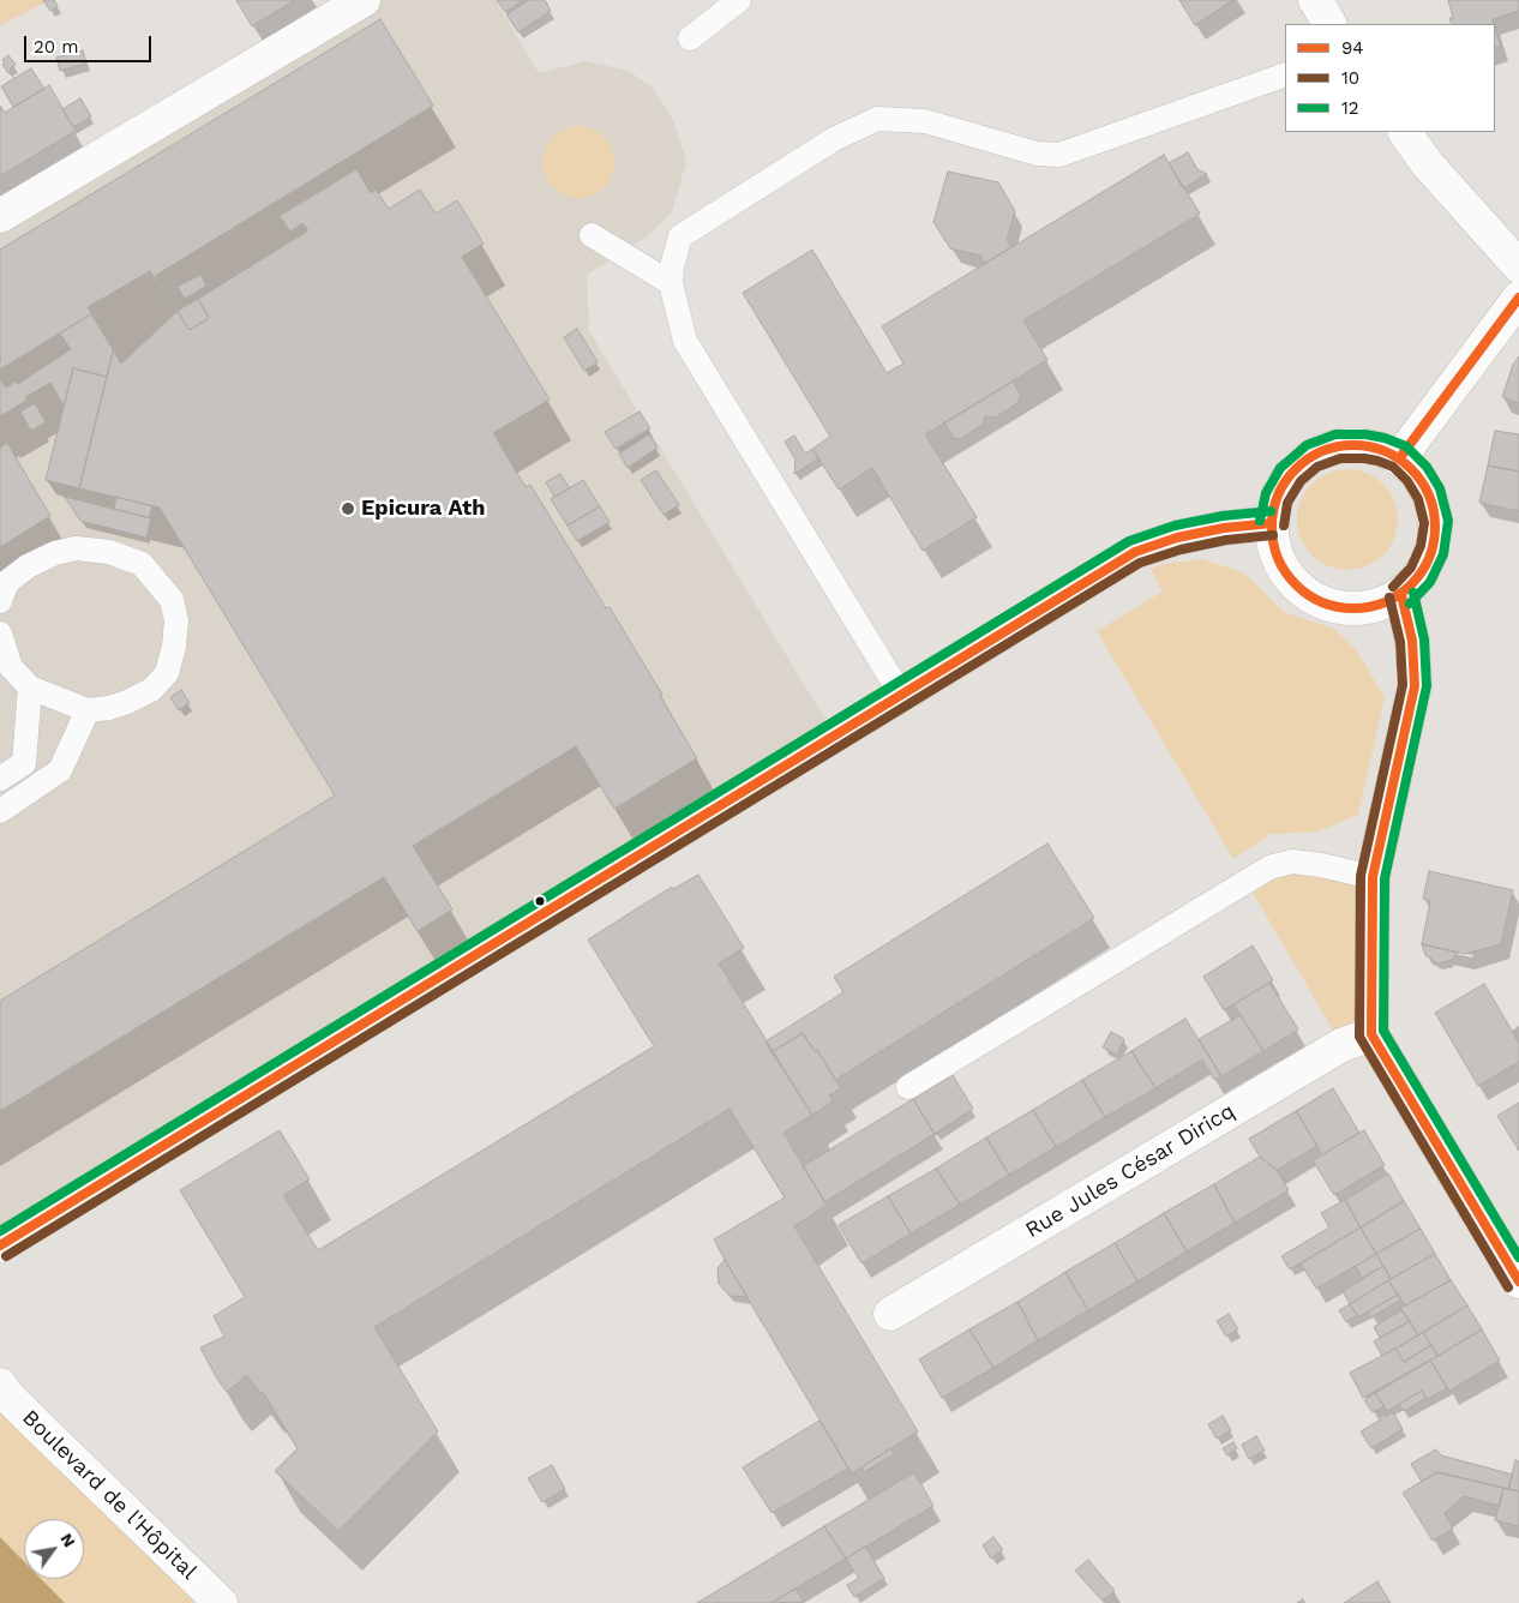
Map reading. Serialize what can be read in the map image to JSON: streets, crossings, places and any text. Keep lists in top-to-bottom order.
{
  "streets": {
    "street": ["Rue Jules César Diricq", "Boulevard de l'Hôpital"]
  },
  "places": ["Epicura Ath"],
  "lines": ["transit line 94", "transit line 12", "transit line 10"],
  "legend": ["94", "10", "12"],
  "scale_bar": "20 m",
  "north": "top right"
}
